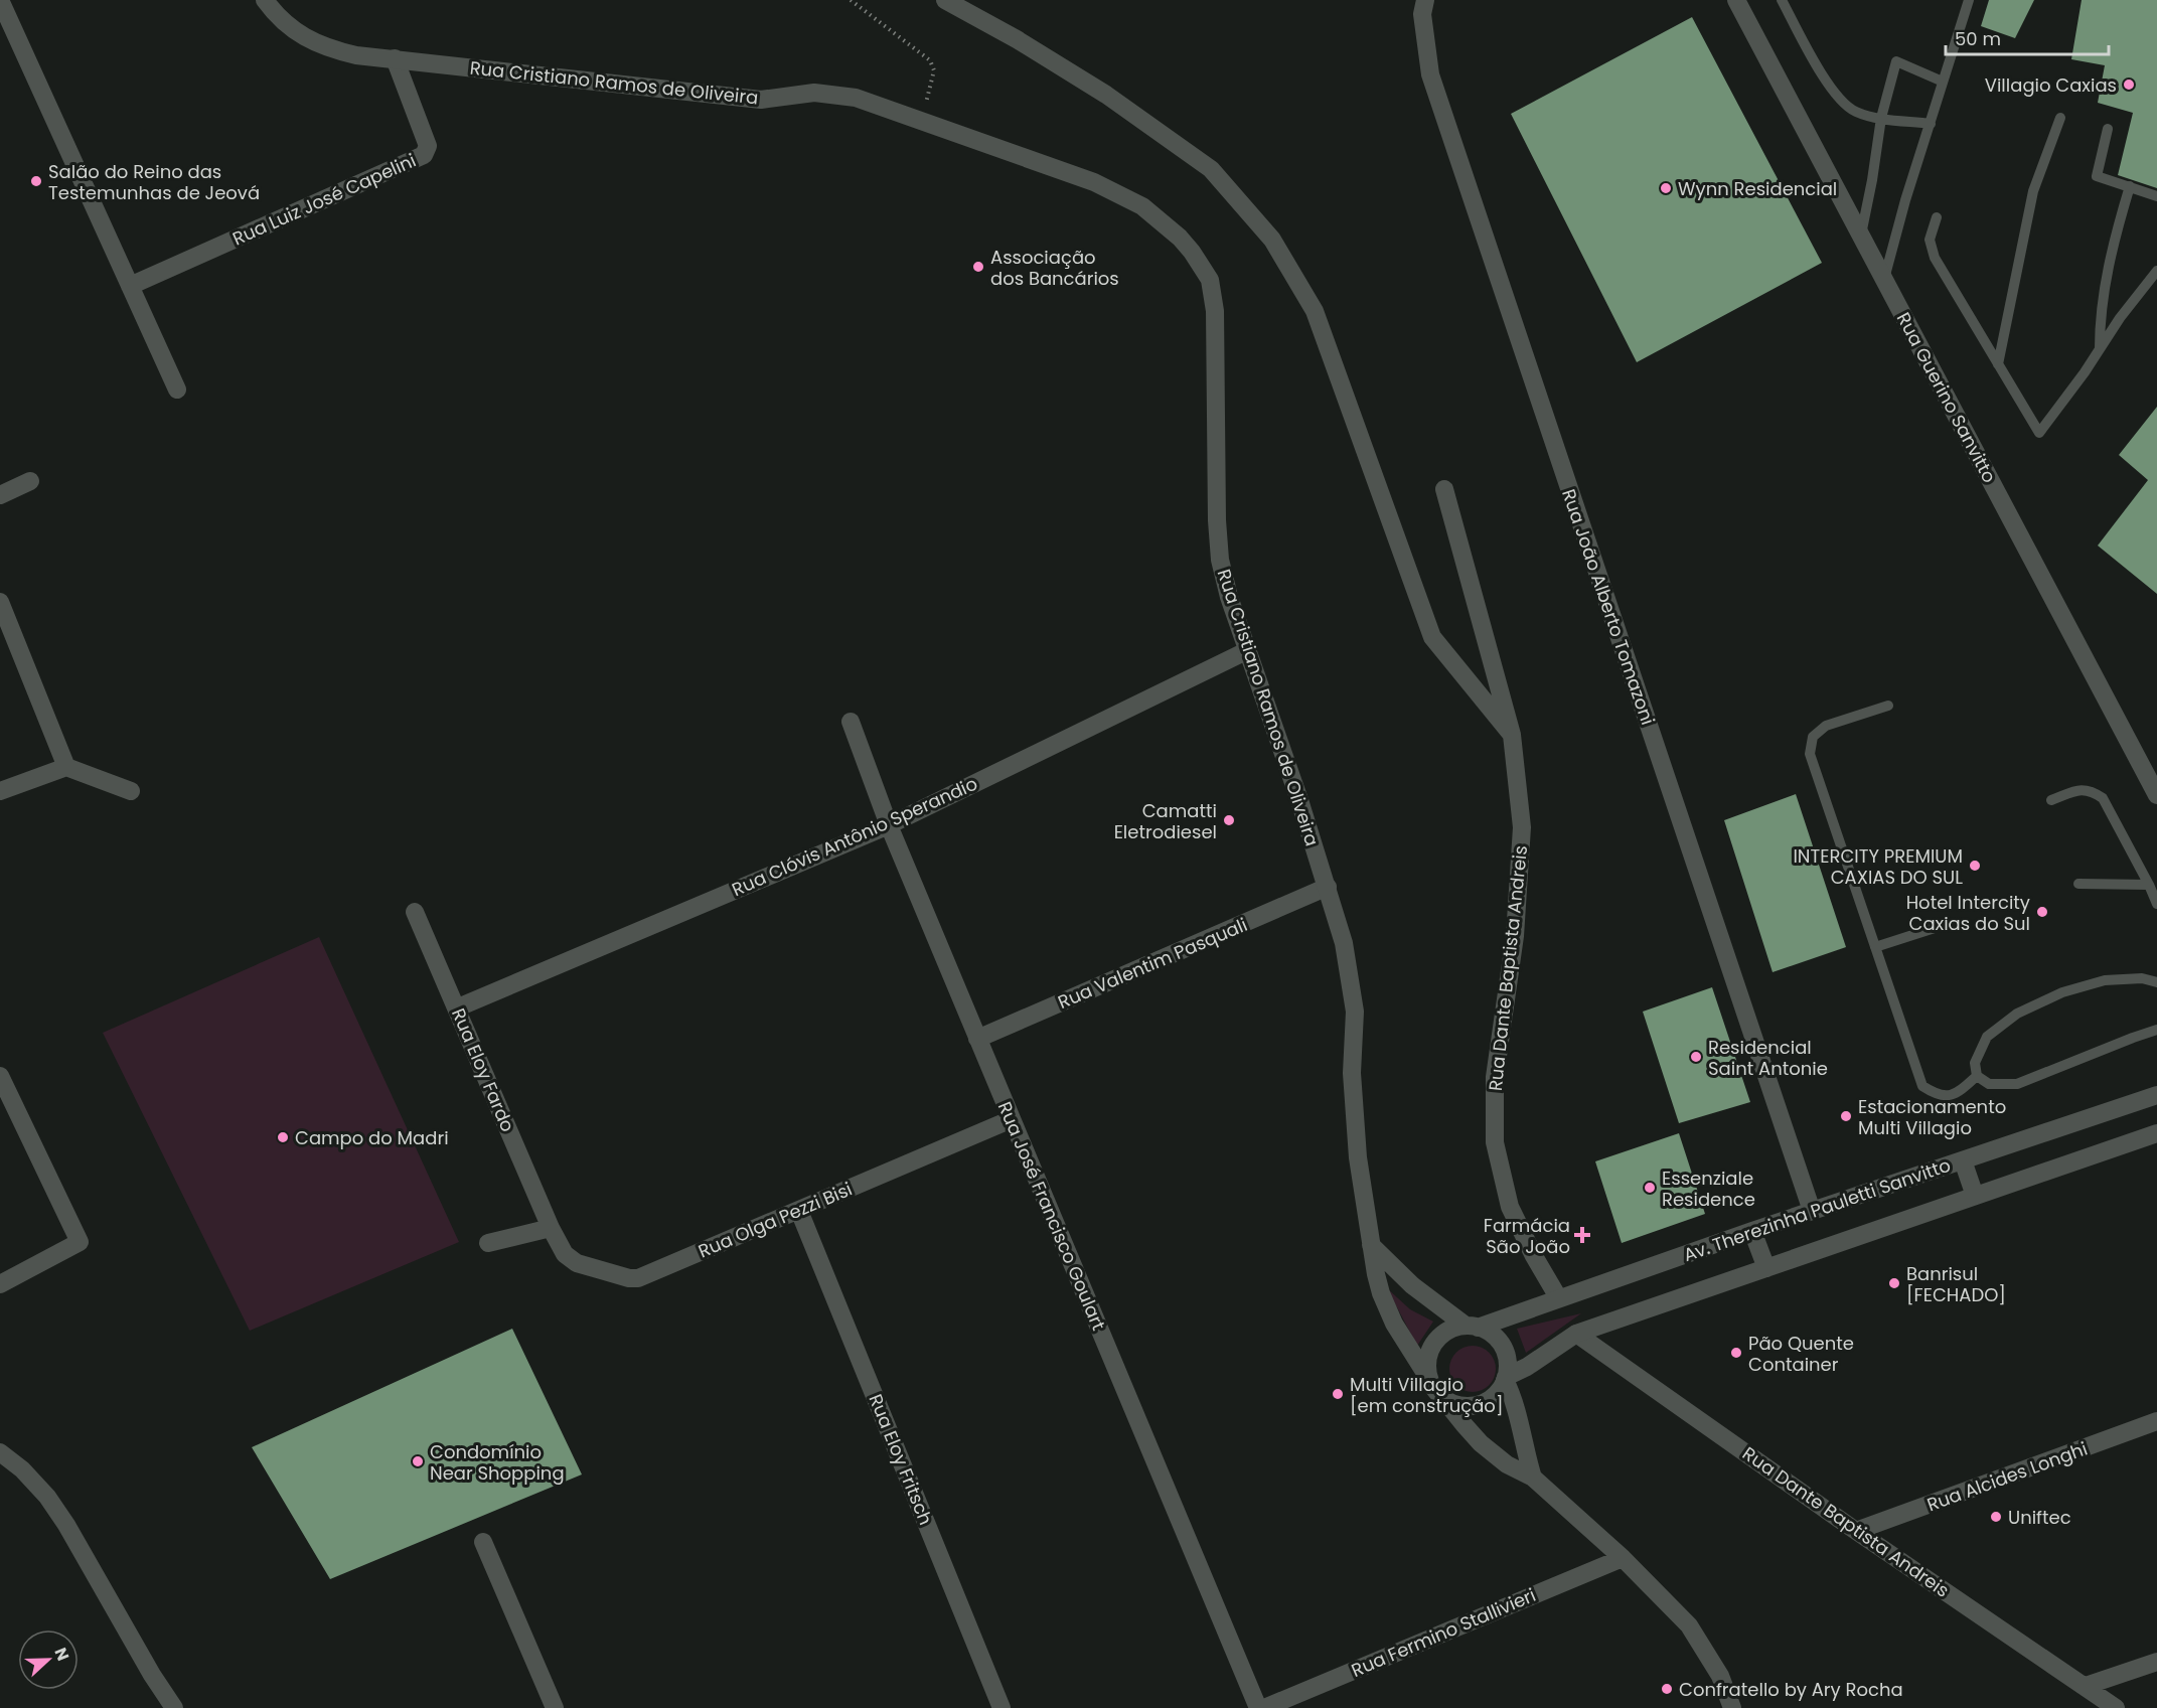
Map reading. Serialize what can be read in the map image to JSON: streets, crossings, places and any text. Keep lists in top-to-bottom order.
{
  "streets": {
    "street": [
      "Rua Cristiano Ramos de Oliveira",
      "Rua Luiz José Capelini",
      "Rua Guerino Sanvitto",
      "Rua João Alberto Tomazoni",
      "Rua Clóvis Antônio Sperandio",
      "Rua Valentim Pasquali",
      "Rua Dante Baptista Andreis",
      "Rua Eloy Fardo",
      "Av. Therezinha Pauletti Sanvitto",
      "Rua José Francisco Goulart",
      "Rua Olga Pezzi Bisi",
      "Rua Eloy Fritsch",
      "Rua Alcides Longhi",
      "Rua Fermino Stallivieri"
    ]
  },
  "crossings": [
    ["Rua Cristiano Ramos de Oliveira", "Rua Luiz José Capelini"],
    ["Rua Cristiano Ramos de Oliveira", "Rua Clóvis Antônio Sperandio"],
    ["Rua Cristiano Ramos de Oliveira", "Rua Valentim Pasquali"],
    ["Rua Cristiano Ramos de Oliveira", "Av. Therezinha Pauletti Sanvitto"],
    ["Rua João Alberto Tomazoni", "Av. Therezinha Pauletti Sanvitto"],
    ["Rua Clóvis Antônio Sperandio", "Rua Eloy Fardo"],
    ["Rua Clóvis Antônio Sperandio", "Rua José Francisco Goulart"],
    ["Rua Valentim Pasquali", "Rua José Francisco Goulart"],
    ["Rua Dante Baptista Andreis", "Av. Therezinha Pauletti Sanvitto"],
    ["Rua Dante Baptista Andreis", "Rua Alcides Longhi"],
    ["Rua Eloy Fardo", "Rua Olga Pezzi Bisi"],
    ["Rua José Francisco Goulart", "Rua Olga Pezzi Bisi"],
    ["Rua Olga Pezzi Bisi", "Rua Eloy Fritsch"]
  ],
  "places": {
    "other": [
      "Villagio Caxias",
      "Salão do Reino das Testemunhas de Jeová",
      "Wynn Residencial",
      "Associação dos Bancários",
      "Camatti Eletrodiesel",
      "INTERCITY PREMIUM CAXIAS DO SUL",
      "Hotel Intercity Caxias do Sul",
      "Residencial Saint Antonie",
      "Estacionamento Multi Villagio",
      "Campo do Madri",
      "Essenziale Residence",
      "Banrisul [FECHADO]",
      "Pão Quente Container",
      "Multi Villagio [em construção]",
      "Condomínio Near Shopping",
      "Uniftec",
      "Confratello by Ary Rocha"
    ],
    "health": ["Farmácia São João"]
  },
  "scale_bar": "50 m",
  "north": "right"
}
